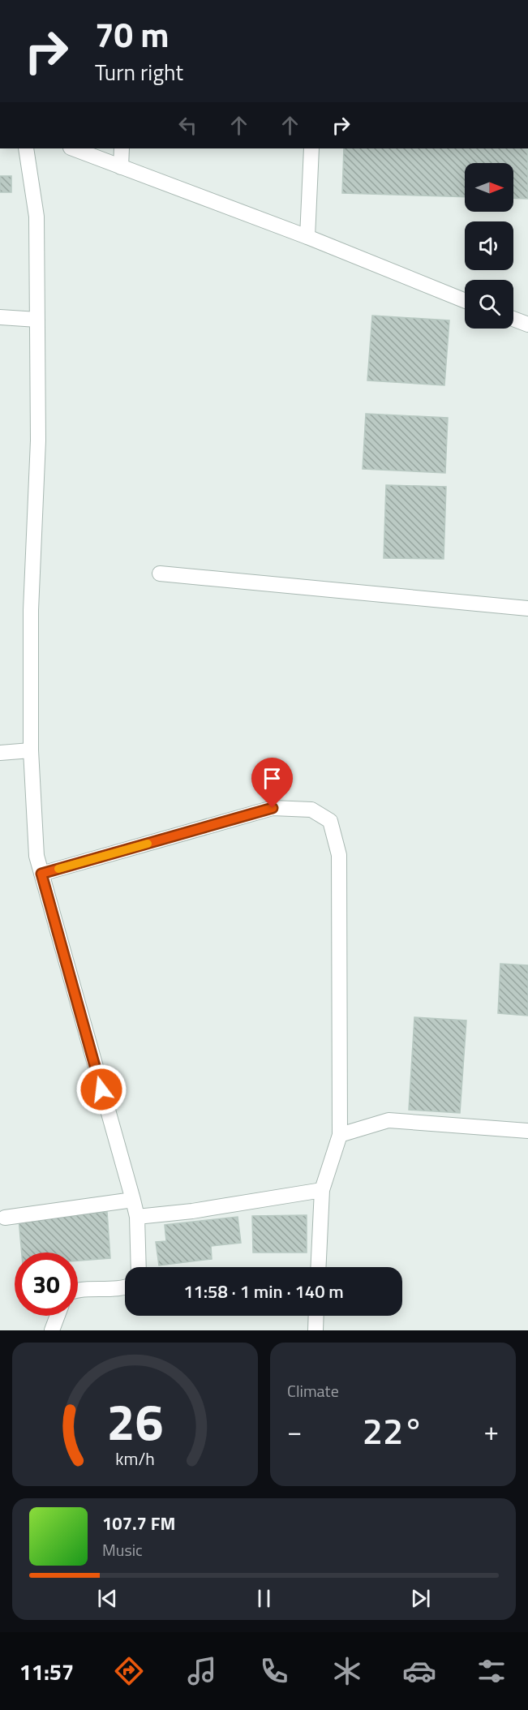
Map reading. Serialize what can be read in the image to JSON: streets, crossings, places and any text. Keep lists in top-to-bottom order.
{
  "north": "right",
  "page": {
    "turn": ["70 m", "Turn right"],
    "limit": "30",
    "trip": "11:58 · 1 min · 140 m",
    "tile": "Climate",
    "heat": ["−", "22°", "+"],
    "song": ["107.7 FM", "Music"],
    "tabs": "11:57",
    "gauge": ["26", "km/h"]
  }
}
